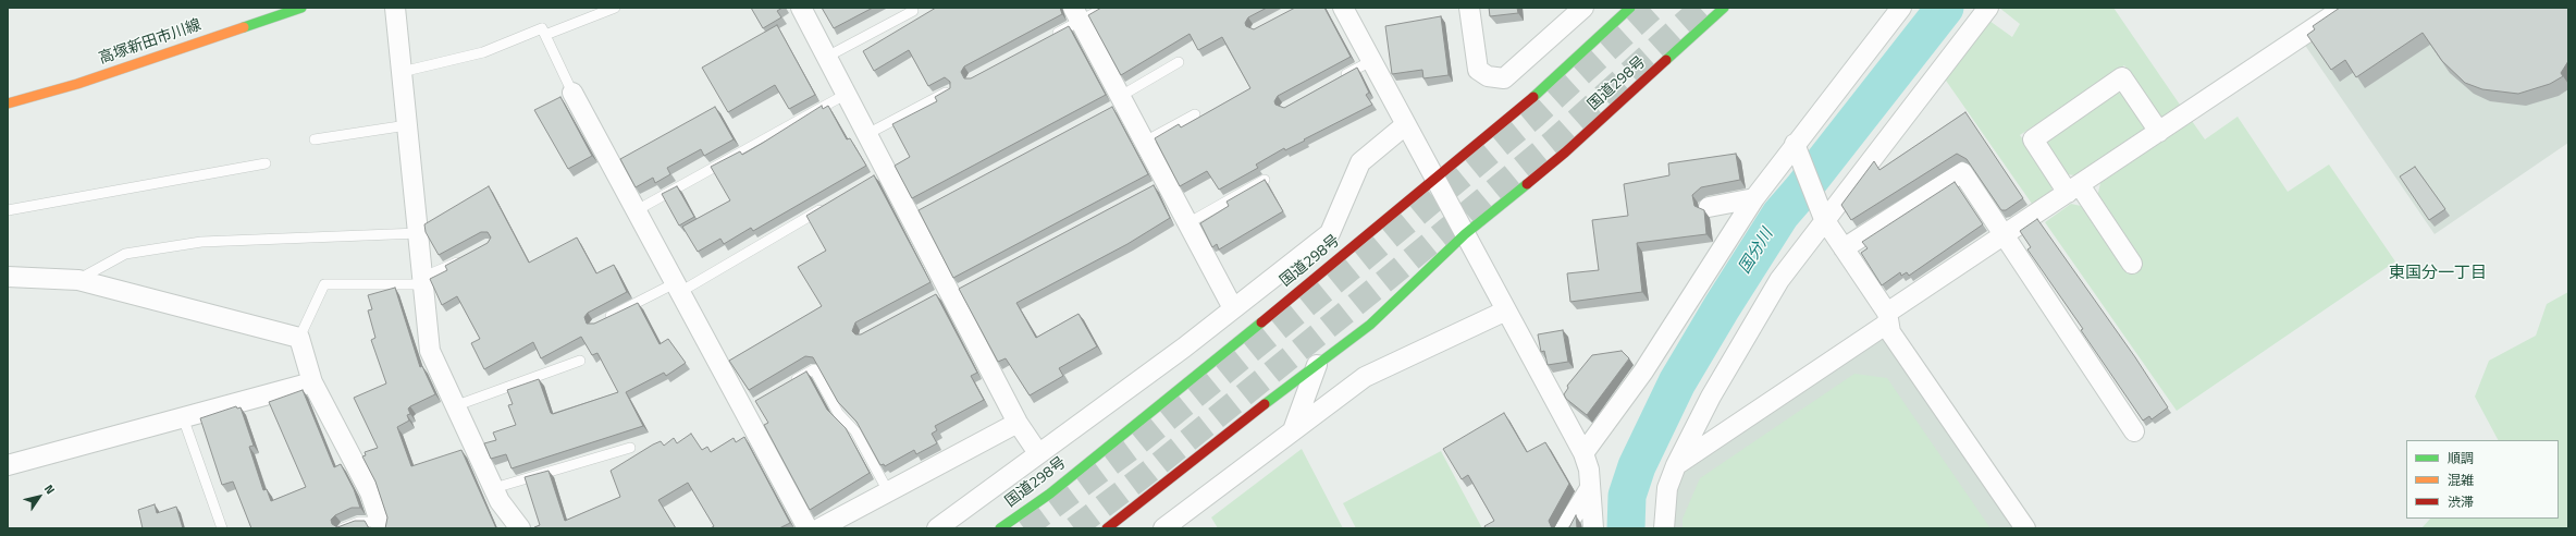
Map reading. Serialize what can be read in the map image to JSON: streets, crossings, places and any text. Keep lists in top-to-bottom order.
{
  "streets": {
    "main road": ["高塚新田市川線", "国道298号"]
  },
  "districts": ["東国分一丁目"],
  "water": ["国分川"],
  "legend": ["順調", "混雑", "渋滞"],
  "north": "top right"
}
